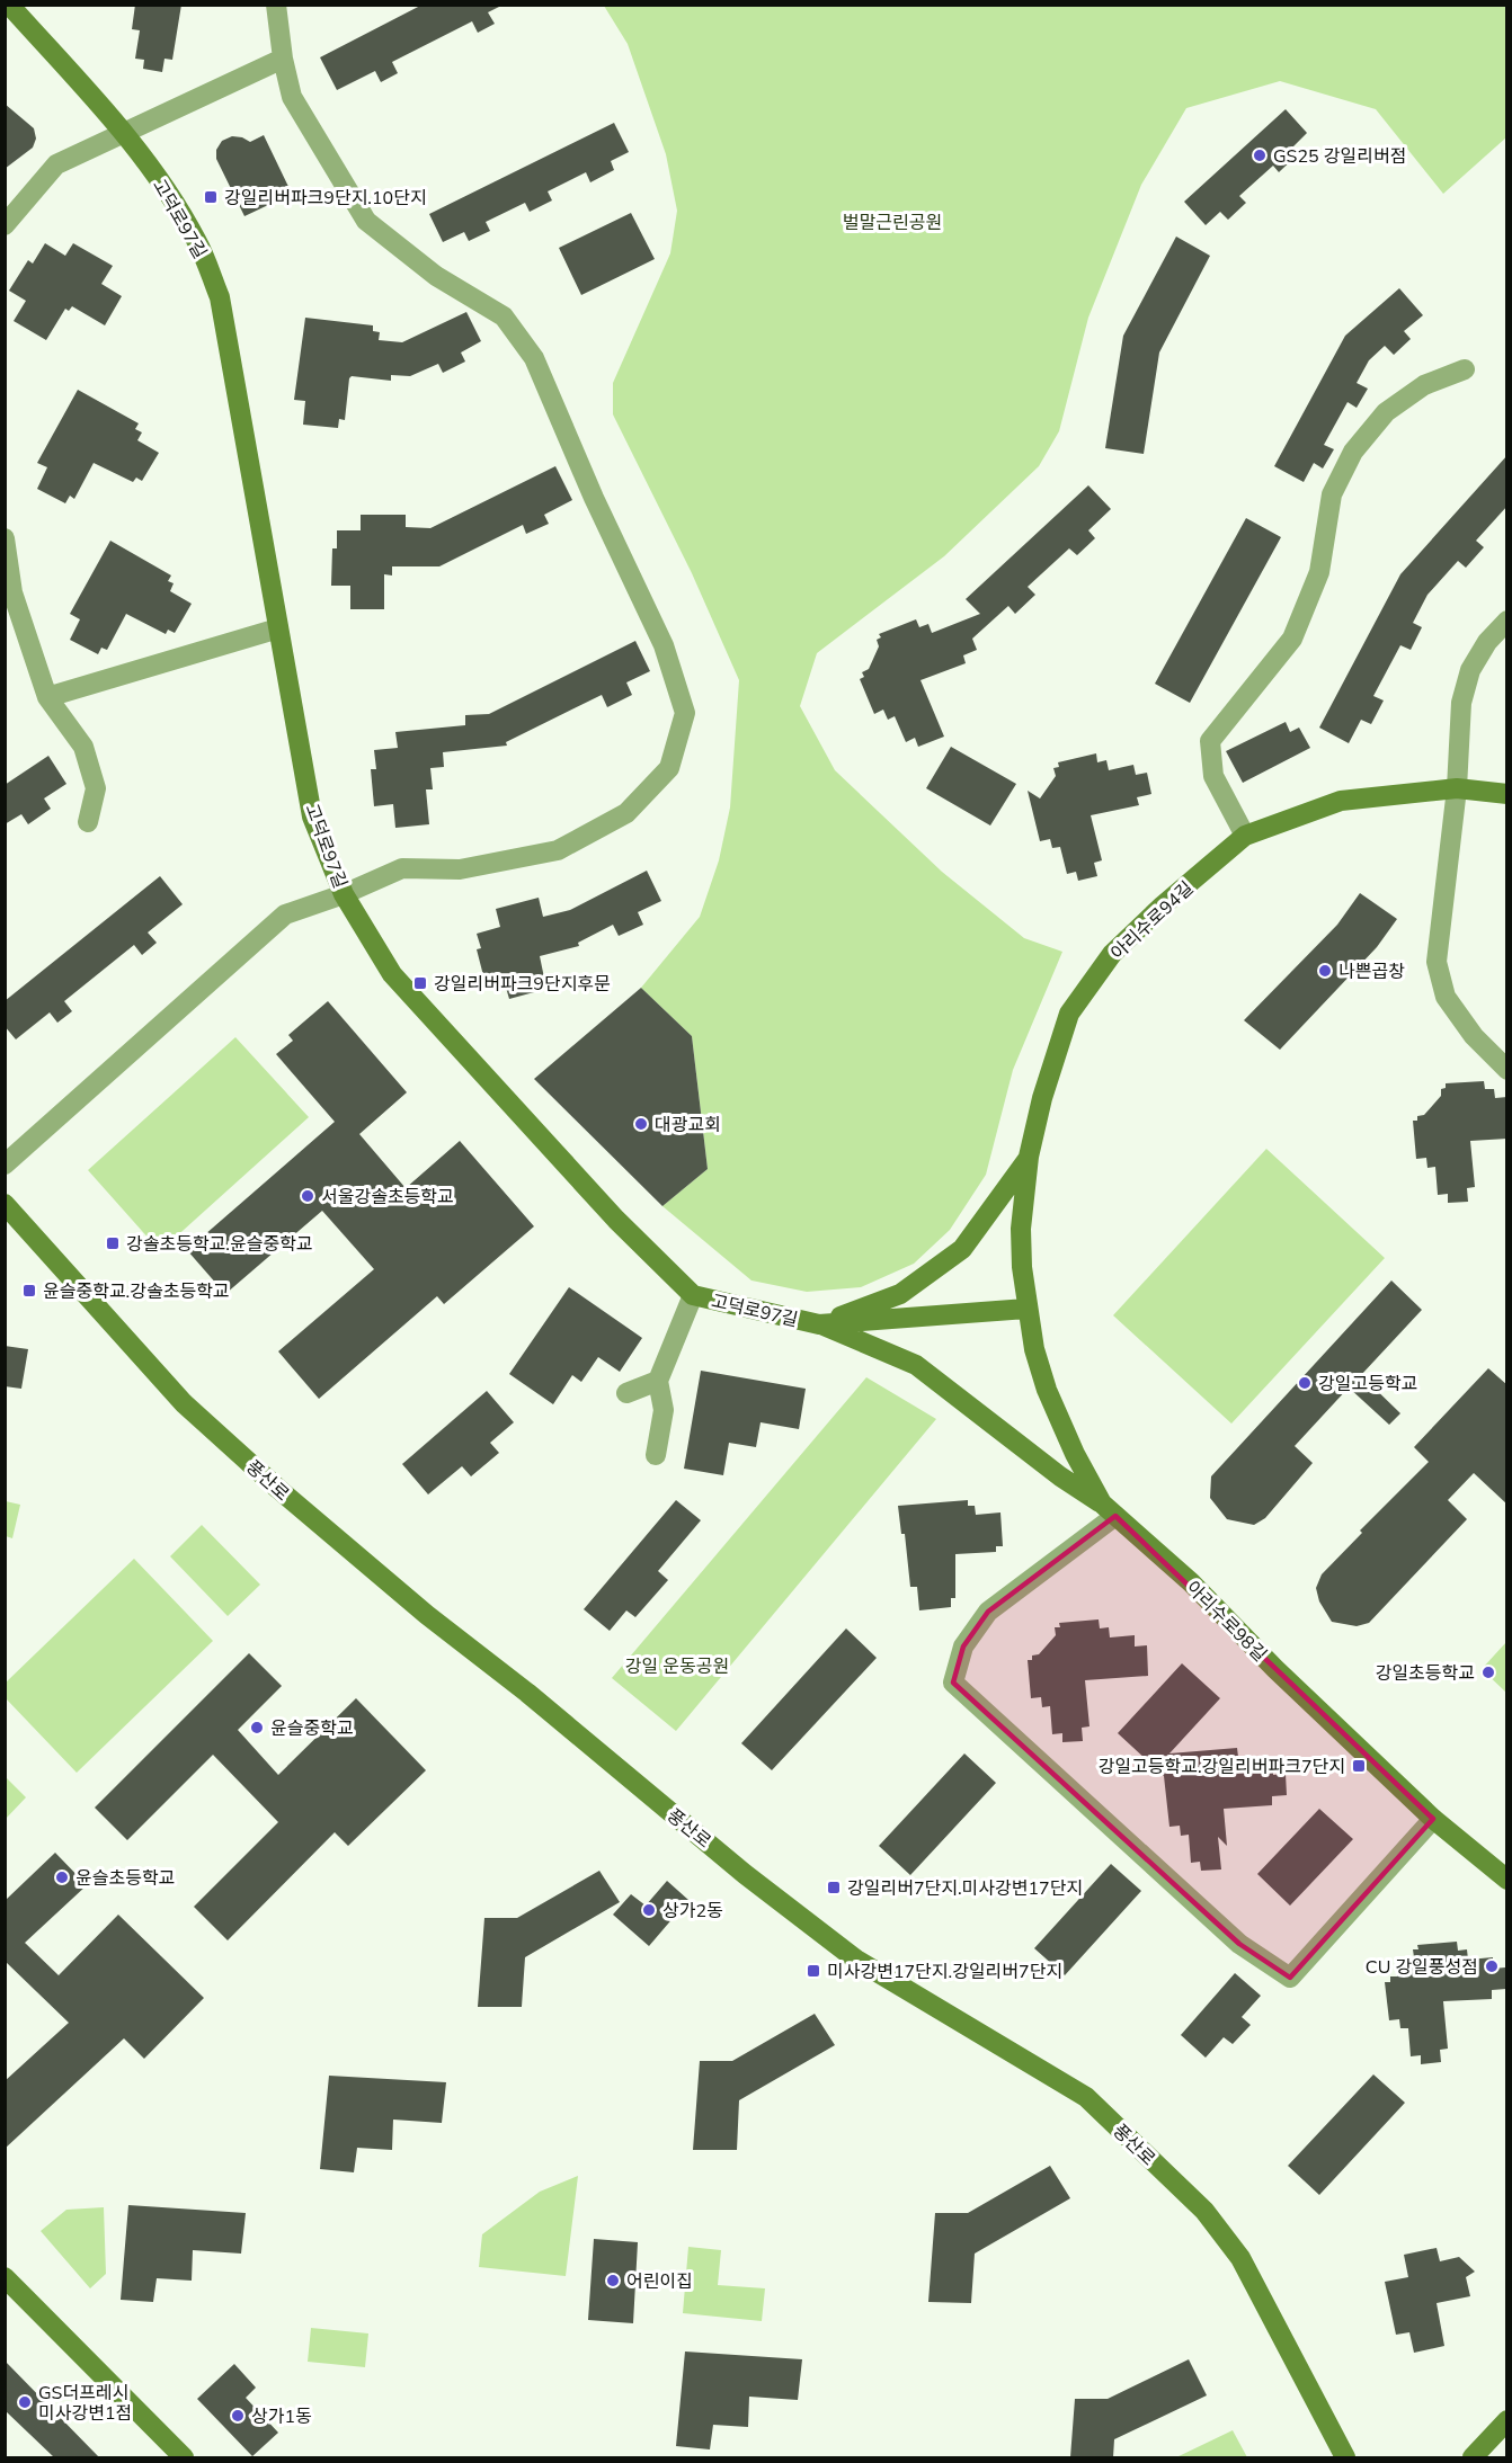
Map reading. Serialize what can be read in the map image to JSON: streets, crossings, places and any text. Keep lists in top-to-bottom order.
{
  "streets": {
    "street": [
      "고덕로97길",
      "아리수로94길",
      "풍산로",
      "아리수로98길"
    ]
  },
  "crossings": [
    ["고덕로97길", "아리수로94길"],
    ["고덕로97길", "아리수로98길"],
    ["아리수로94길", "아리수로98길"]
  ],
  "parks": ["벌말근린공원", "강일 운동공원"],
  "places": {
    "other": [
      "GS25 강일리버점",
      "나쁜곱창",
      "대광교회",
      "서울강솔초등학교",
      "강일고등학교",
      "강일초등학교",
      "윤슬중학교",
      "윤슬초등학교",
      "상가2동",
      "CU 강일풍성점",
      "어린이집",
      "GS더프레시 미사강변1점",
      "상가1동"
    ],
    "transit": [
      "강일리버파크9단지.10단지",
      "강일리버파크9단지후문",
      "강솔초등학교.윤슬중학교",
      "윤슬중학교.강솔초등학교",
      "강일고등학교.강일리버파크7단지",
      "강일리버7단지.미사강변17단지",
      "미사강변17단지.강일리버7단지"
    ]
  }
}
